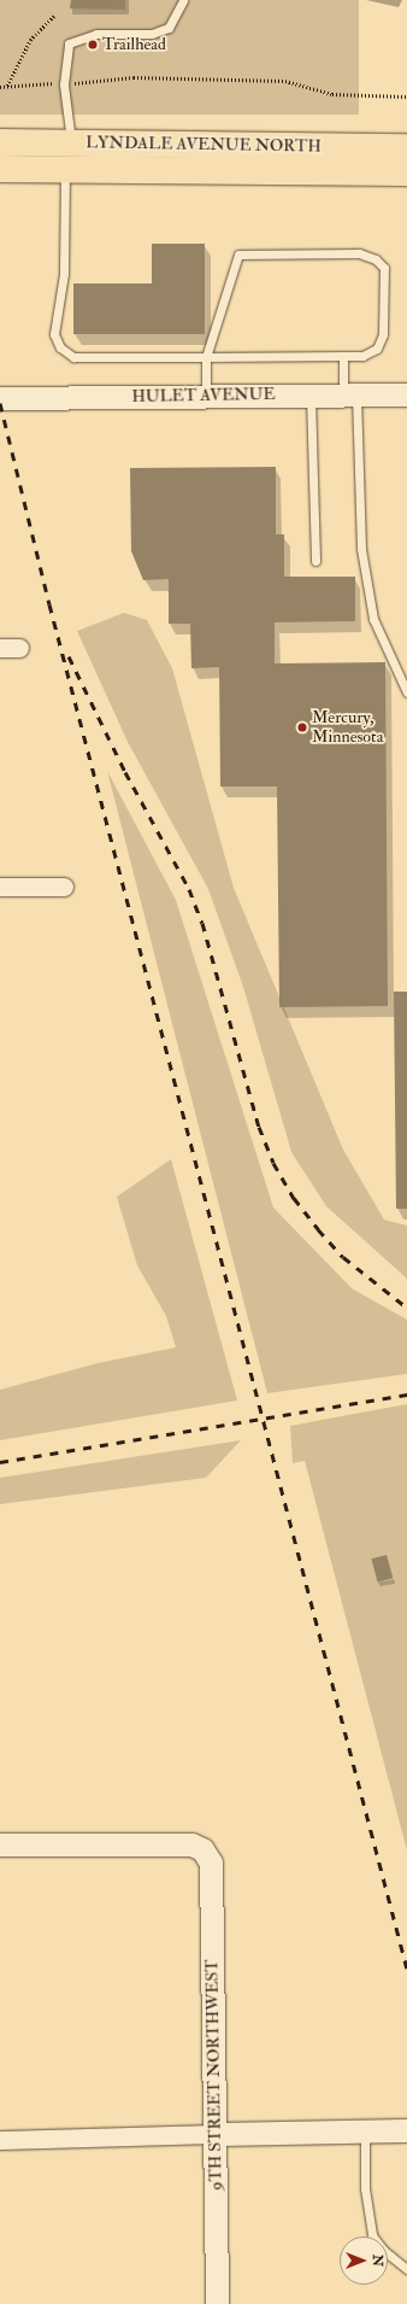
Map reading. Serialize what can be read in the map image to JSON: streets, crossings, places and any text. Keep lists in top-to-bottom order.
{
  "streets": {
    "highway": ["LYNDALE AVENUE NORTH"],
    "street": ["HULET AVENUE", "9TH STREET NORTHWEST"]
  },
  "places": ["Trailhead", "Mercury, Minnesota"],
  "north": "right"
}
